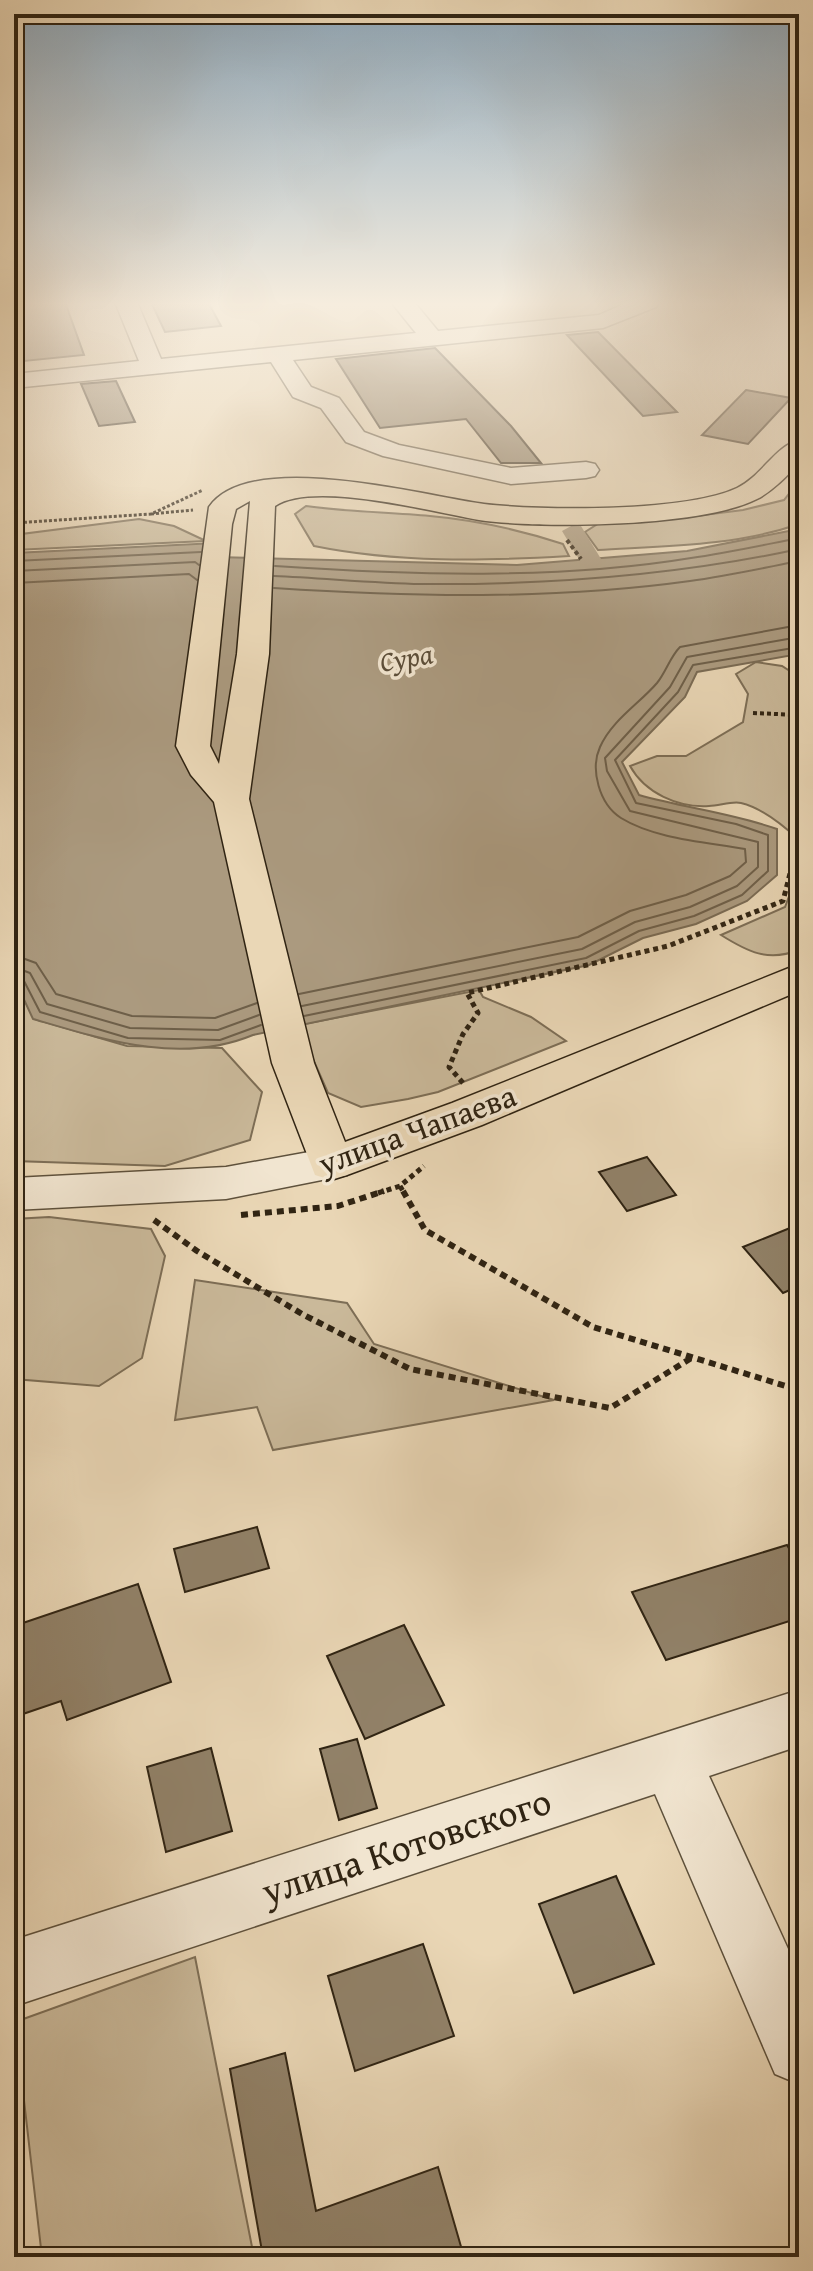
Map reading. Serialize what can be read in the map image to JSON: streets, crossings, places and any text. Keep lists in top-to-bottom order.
{
  "streets": {
    "main road": ["улица Чапаева"],
    "street": ["улица Котовского"]
  },
  "water": ["Сура"]
}
